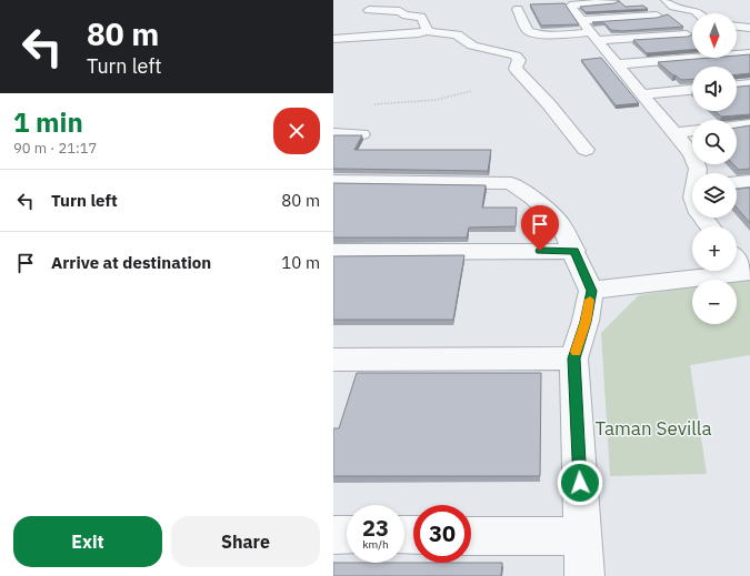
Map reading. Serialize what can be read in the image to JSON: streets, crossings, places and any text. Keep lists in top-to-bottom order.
{
  "parks": ["Taman Sevilla"],
  "north": "bottom",
  "page": {
    "turn": ["80 m", "Turn left"],
    "map_buttons": ["+", "−"],
    "heading": ["1 min", "90 m · 21:17"],
    "list": [
      {
        "name": "Turn left",
        "value": "80 m"
      },
      {
        "name": "Arrive at destination",
        "value": "10 m"
      }
    ],
    "speed": "23 km/h",
    "limit": "30",
    "buttons": ["Exit", "Share"]
  }
}
